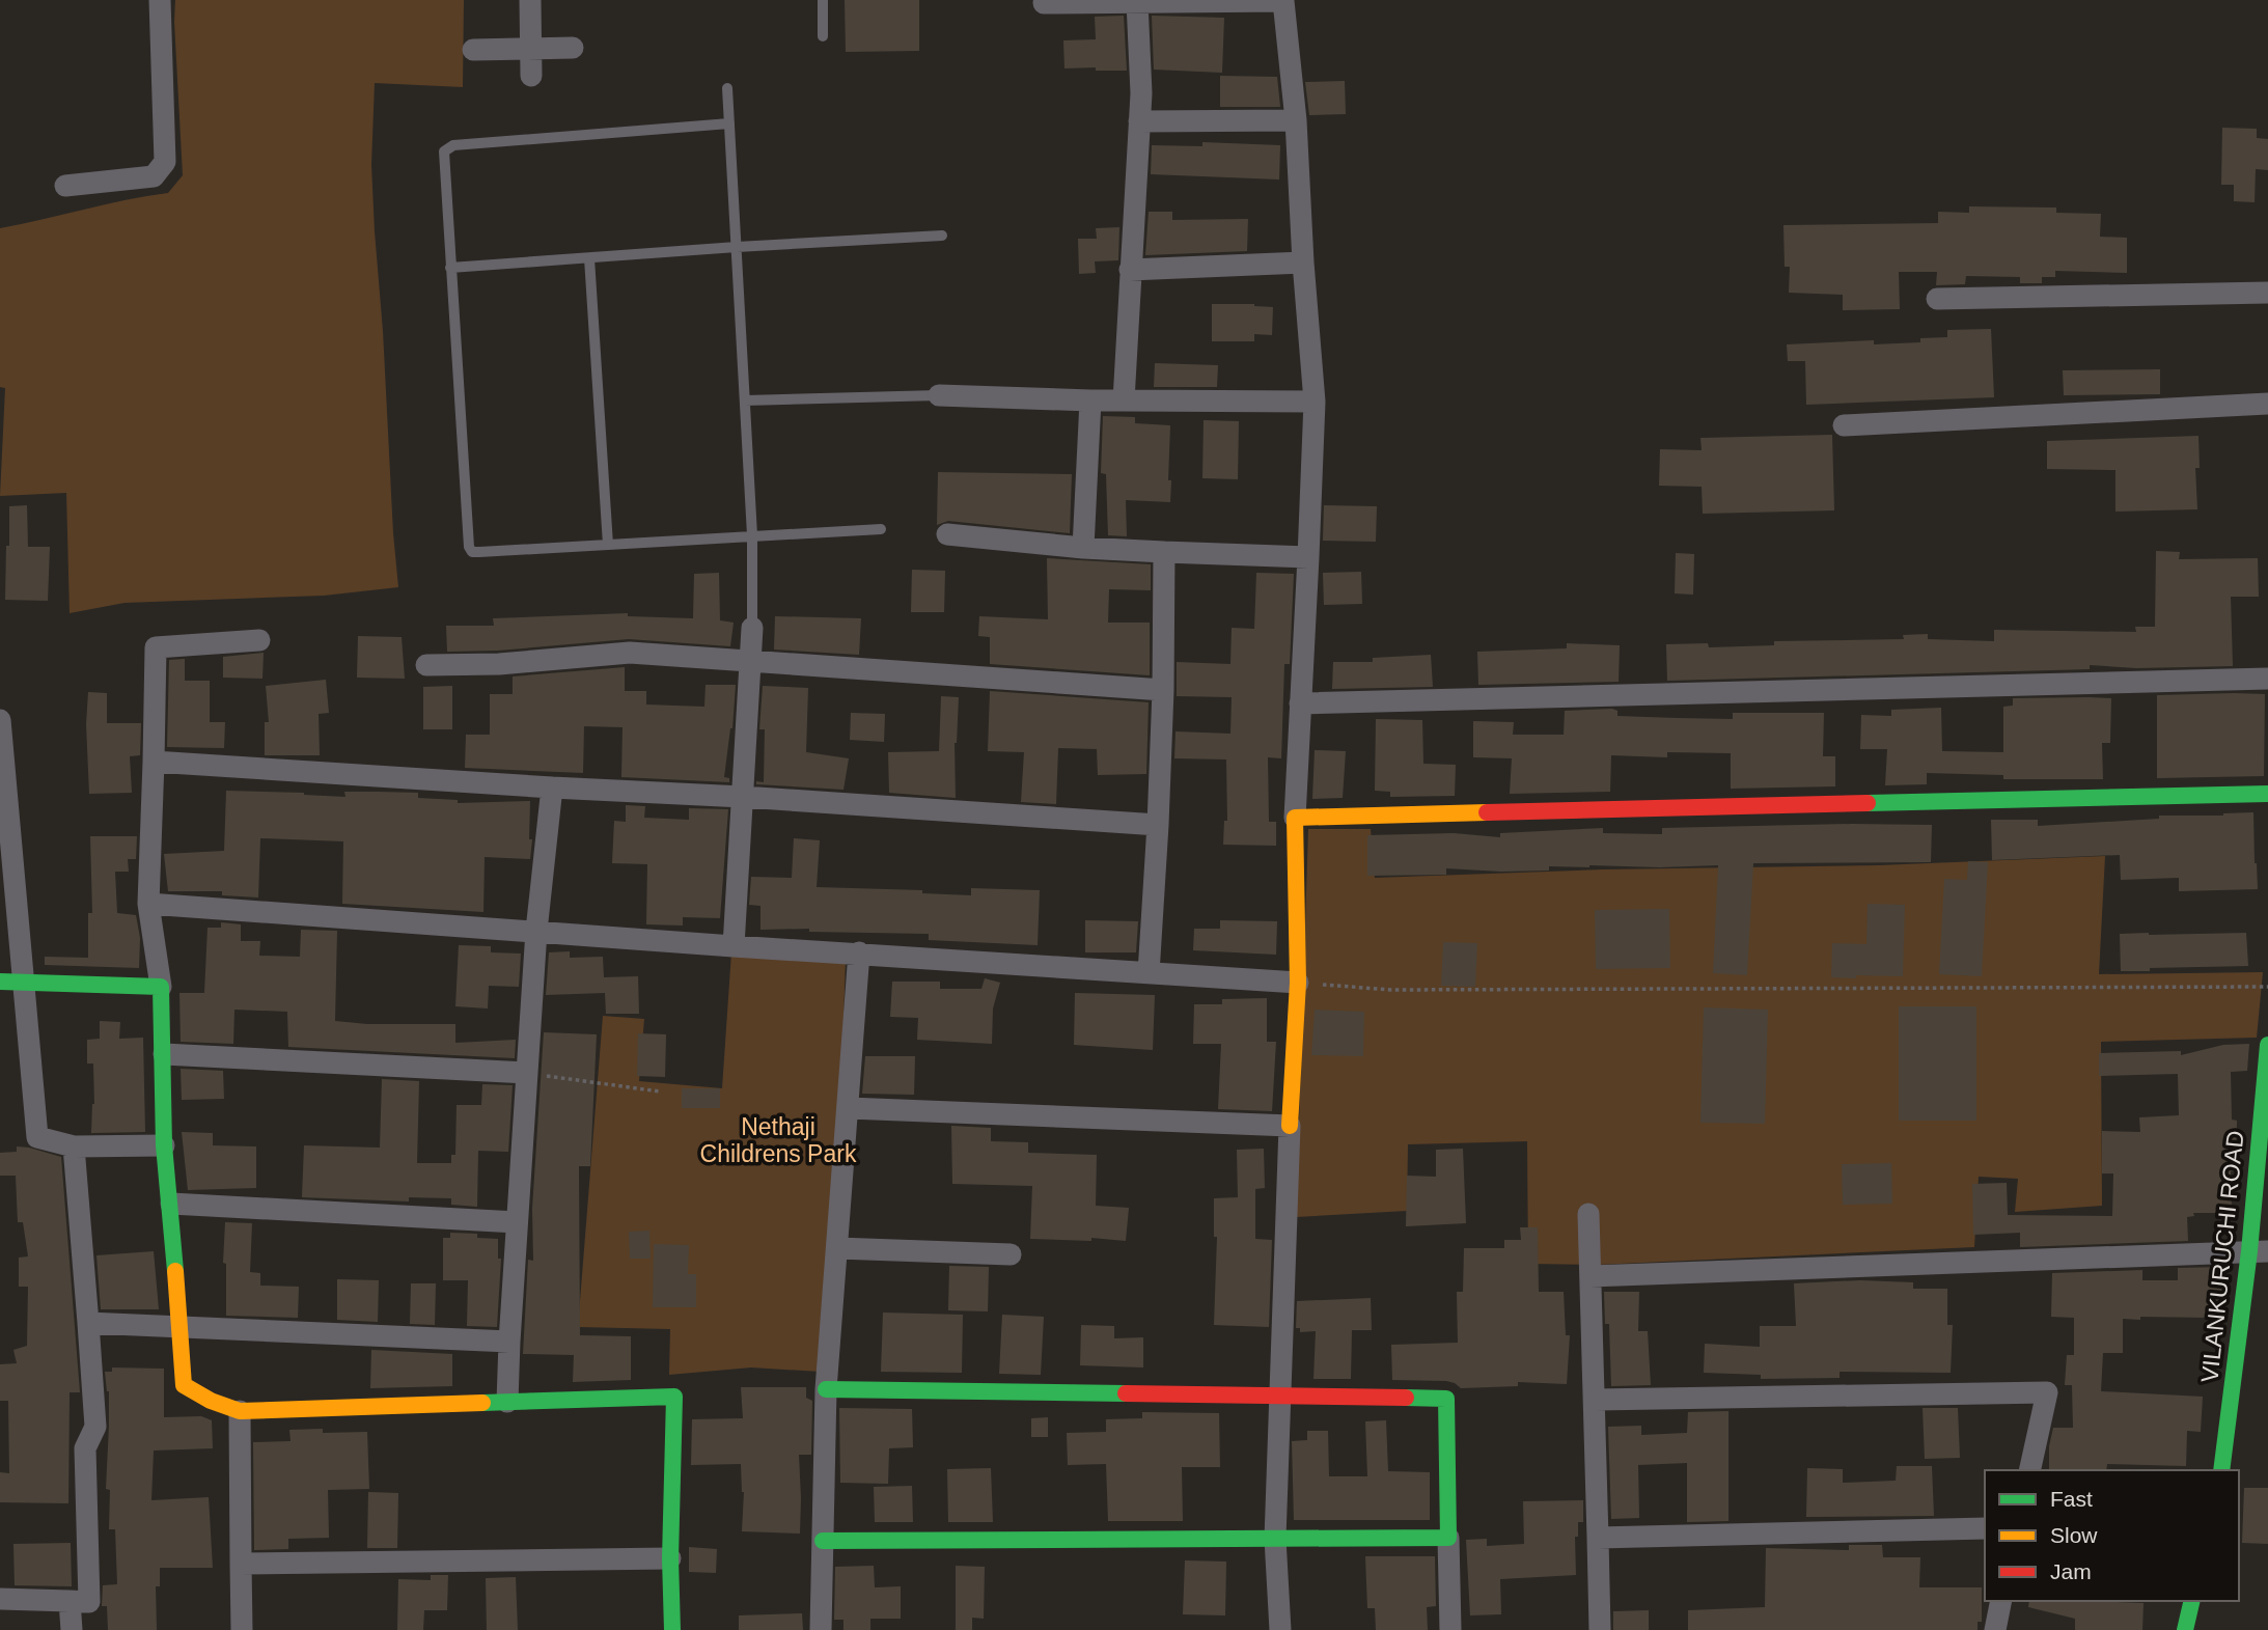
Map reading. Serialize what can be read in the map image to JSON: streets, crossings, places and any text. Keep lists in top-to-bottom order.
{
  "streets": {
    "street": ["VILANKURUCHI ROAD"]
  },
  "parks": ["Nethaji Childrens Park"],
  "legend": ["Fast", "Slow", "Jam"]
}
